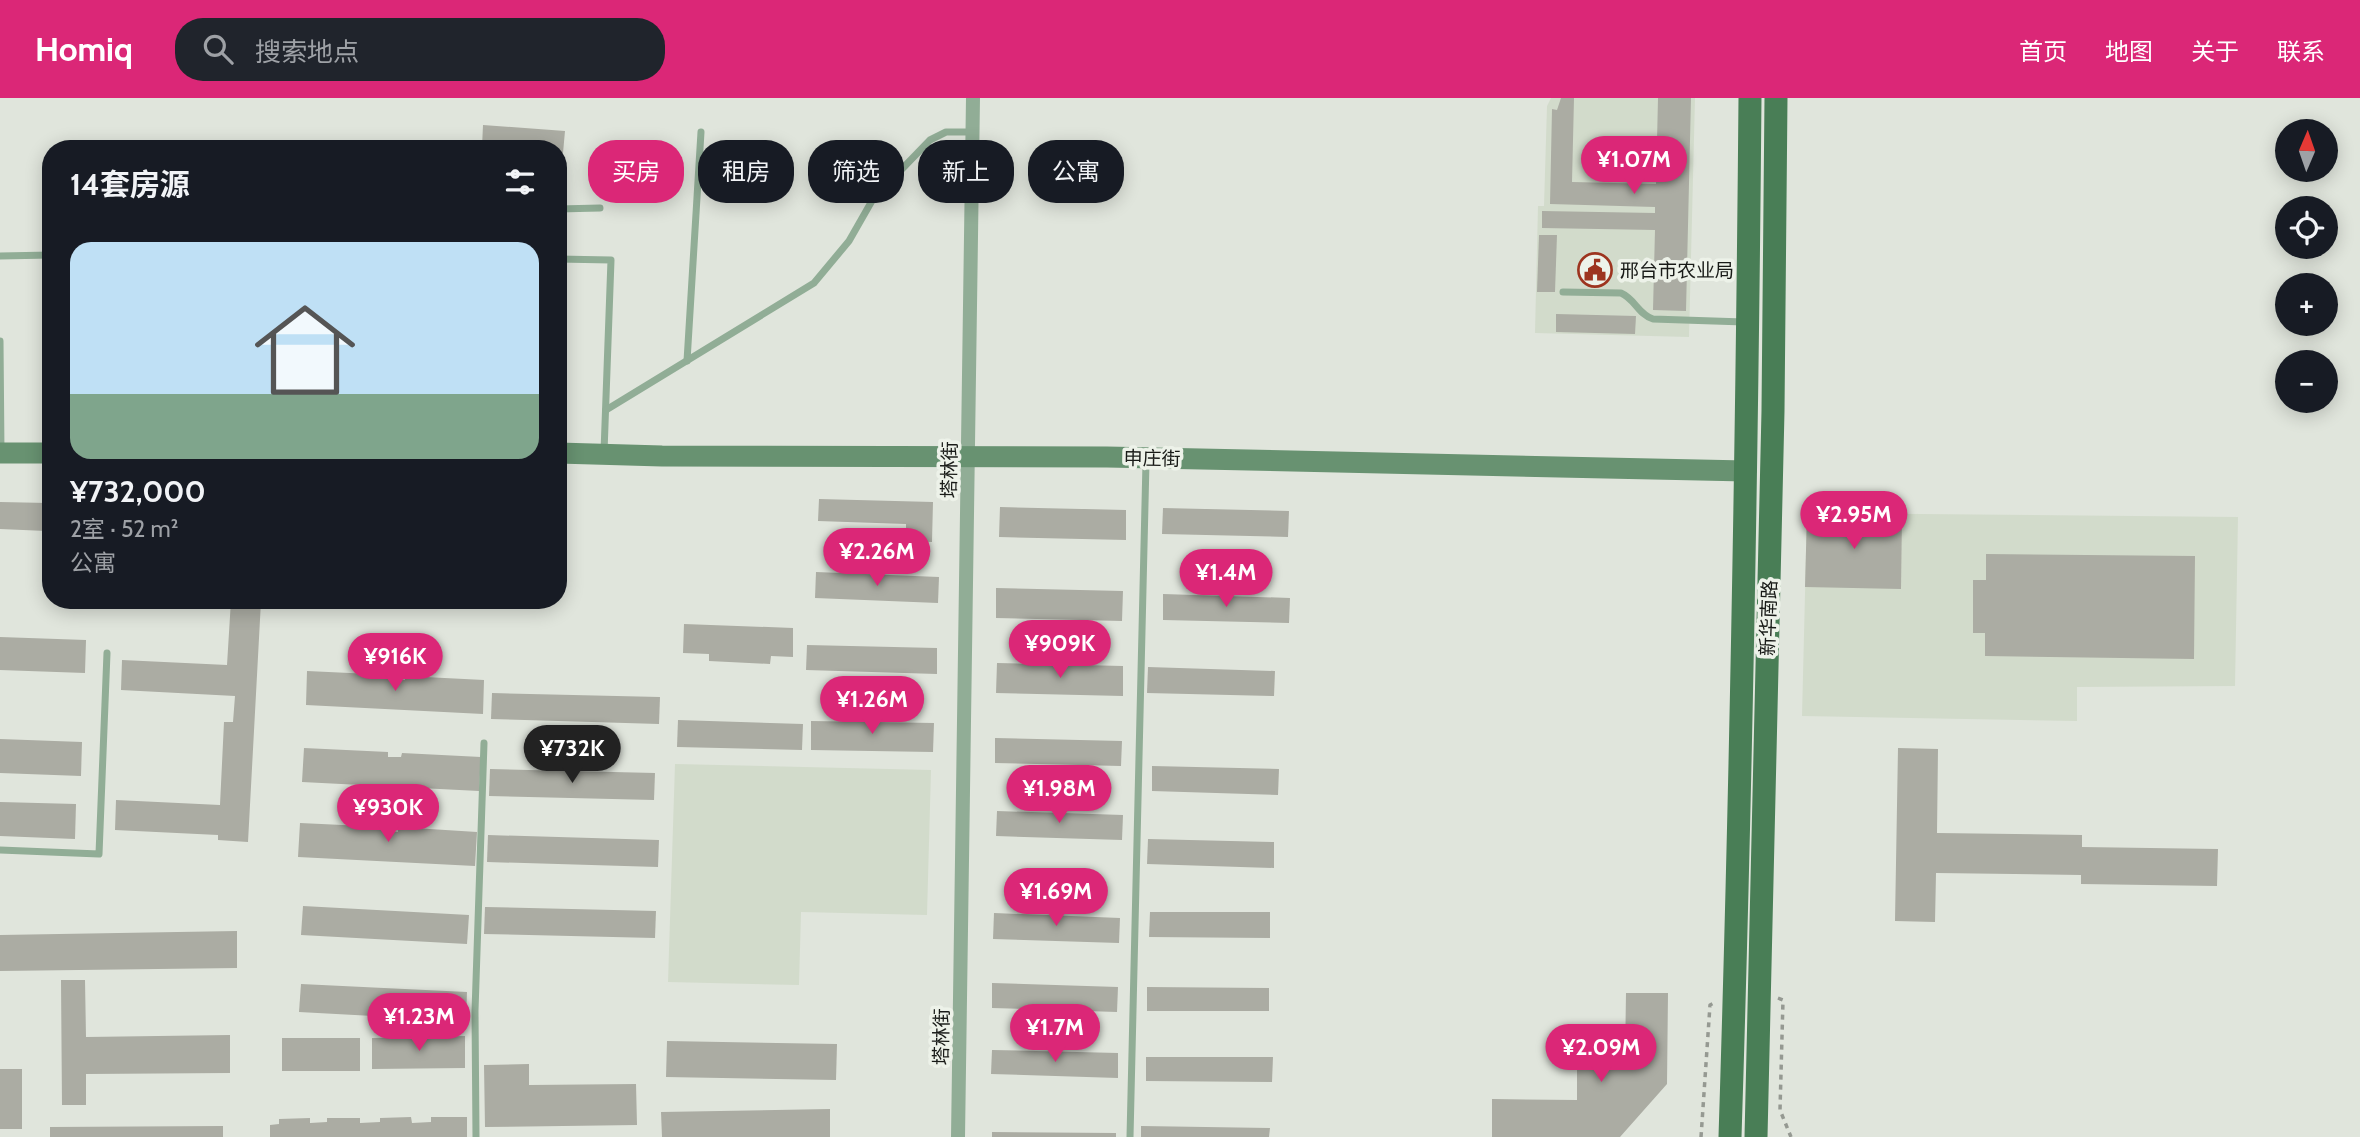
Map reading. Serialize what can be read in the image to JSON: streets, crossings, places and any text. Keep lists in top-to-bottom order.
{
  "streets": {
    "main road": ["新华南路"],
    "street": ["申庄街", "塔林街"]
  },
  "crossings": [
    ["申庄街", "塔林街"],
    ["申庄街", "新华南路"]
  ],
  "places": {
    "public building": ["邢台市农业局"]
  },
  "north": "top",
  "page": {
    "header": "Homiq",
    "search": "搜索地点",
    "nav": [
      "首页",
      "地图",
      "关于",
      "联系"
    ],
    "map_buttons": ["+", "−"],
    "price": [
      "¥1.07M",
      "¥2.95M",
      "¥2.26M",
      "¥1.4M",
      "¥909K",
      "¥916K",
      "¥1.26M",
      "¥732K",
      "¥1.98M",
      "¥930K",
      "¥1.69M",
      "¥1.23M",
      "¥1.7M",
      "¥2.09M"
    ],
    "chip": [
      "买房",
      "租房",
      "筛选",
      "新上",
      "公寓"
    ],
    "heading": "14套房源",
    "list": [
      {
        "name": "¥732,000",
        "note": "2室 · 52 m² · 公寓"
      }
    ]
  }
}
